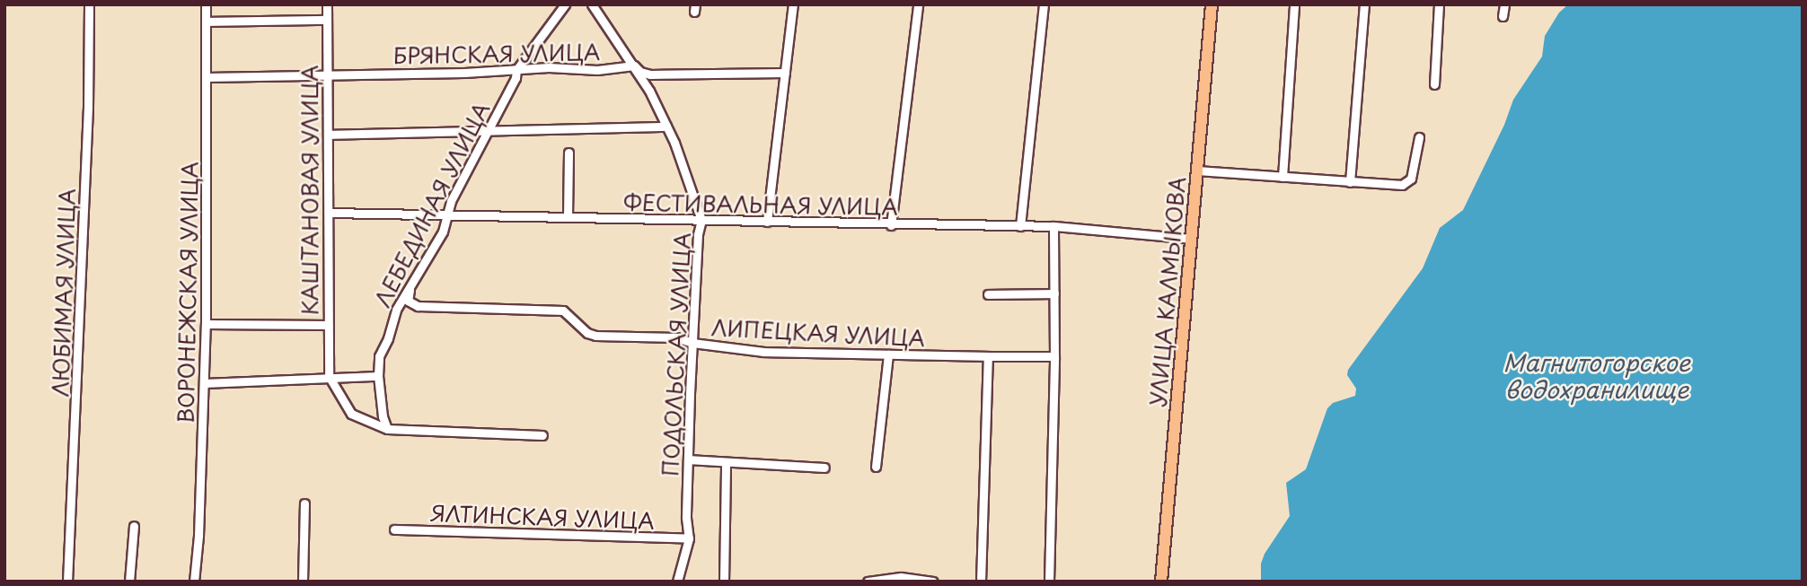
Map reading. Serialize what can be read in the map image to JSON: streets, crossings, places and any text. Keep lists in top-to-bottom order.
{
  "streets": {
    "main road": ["УЛИЦА КАЛМЫКОВА"],
    "street": [
      "БРЯНСКАЯ УЛИЦА",
      "КАШТАНОВАЯ УЛИЦА",
      "ЛЕБЕДИНАЯ УЛИЦА",
      "ФЕСТИВАЛЬНАЯ УЛИЦА",
      "ЛЮБИМАЯ УЛИЦА",
      "ВОРОНЕЖСКАЯ УЛИЦА",
      "ЛИПЕЦКАЯ УЛИЦА",
      "ПОДОЛЬСКАЯ УЛИЦА",
      "ЯЛТИНСКАЯ УЛИЦА"
    ]
  },
  "crossings": [
    ["БРЯНСКАЯ УЛИЦА", "КАШТАНОВАЯ УЛИЦА"],
    ["БРЯНСКАЯ УЛИЦА", "ЛЕБЕДИНАЯ УЛИЦА"],
    ["БРЯНСКАЯ УЛИЦА", "ВОРОНЕЖСКАЯ УЛИЦА"],
    ["БРЯНСКАЯ УЛИЦА", "ПОДОЛЬСКАЯ УЛИЦА"],
    ["КАШТАНОВАЯ УЛИЦА", "ФЕСТИВАЛЬНАЯ УЛИЦА"],
    ["ЛЕБЕДИНАЯ УЛИЦА", "ФЕСТИВАЛЬНАЯ УЛИЦА"],
    ["ЛЕБЕДИНАЯ УЛИЦА", "ЛИПЕЦКАЯ УЛИЦА"],
    ["ФЕСТИВАЛЬНАЯ УЛИЦА", "УЛИЦА КАЛМЫКОВА"],
    ["ФЕСТИВАЛЬНАЯ УЛИЦА", "ПОДОЛЬСКАЯ УЛИЦА"],
    ["ЛИПЕЦКАЯ УЛИЦА", "ПОДОЛЬСКАЯ УЛИЦА"],
    ["ПОДОЛЬСКАЯ УЛИЦА", "ЯЛТИНСКАЯ УЛИЦА"]
  ],
  "water": ["Магнитогорское водохранилище"]
}
